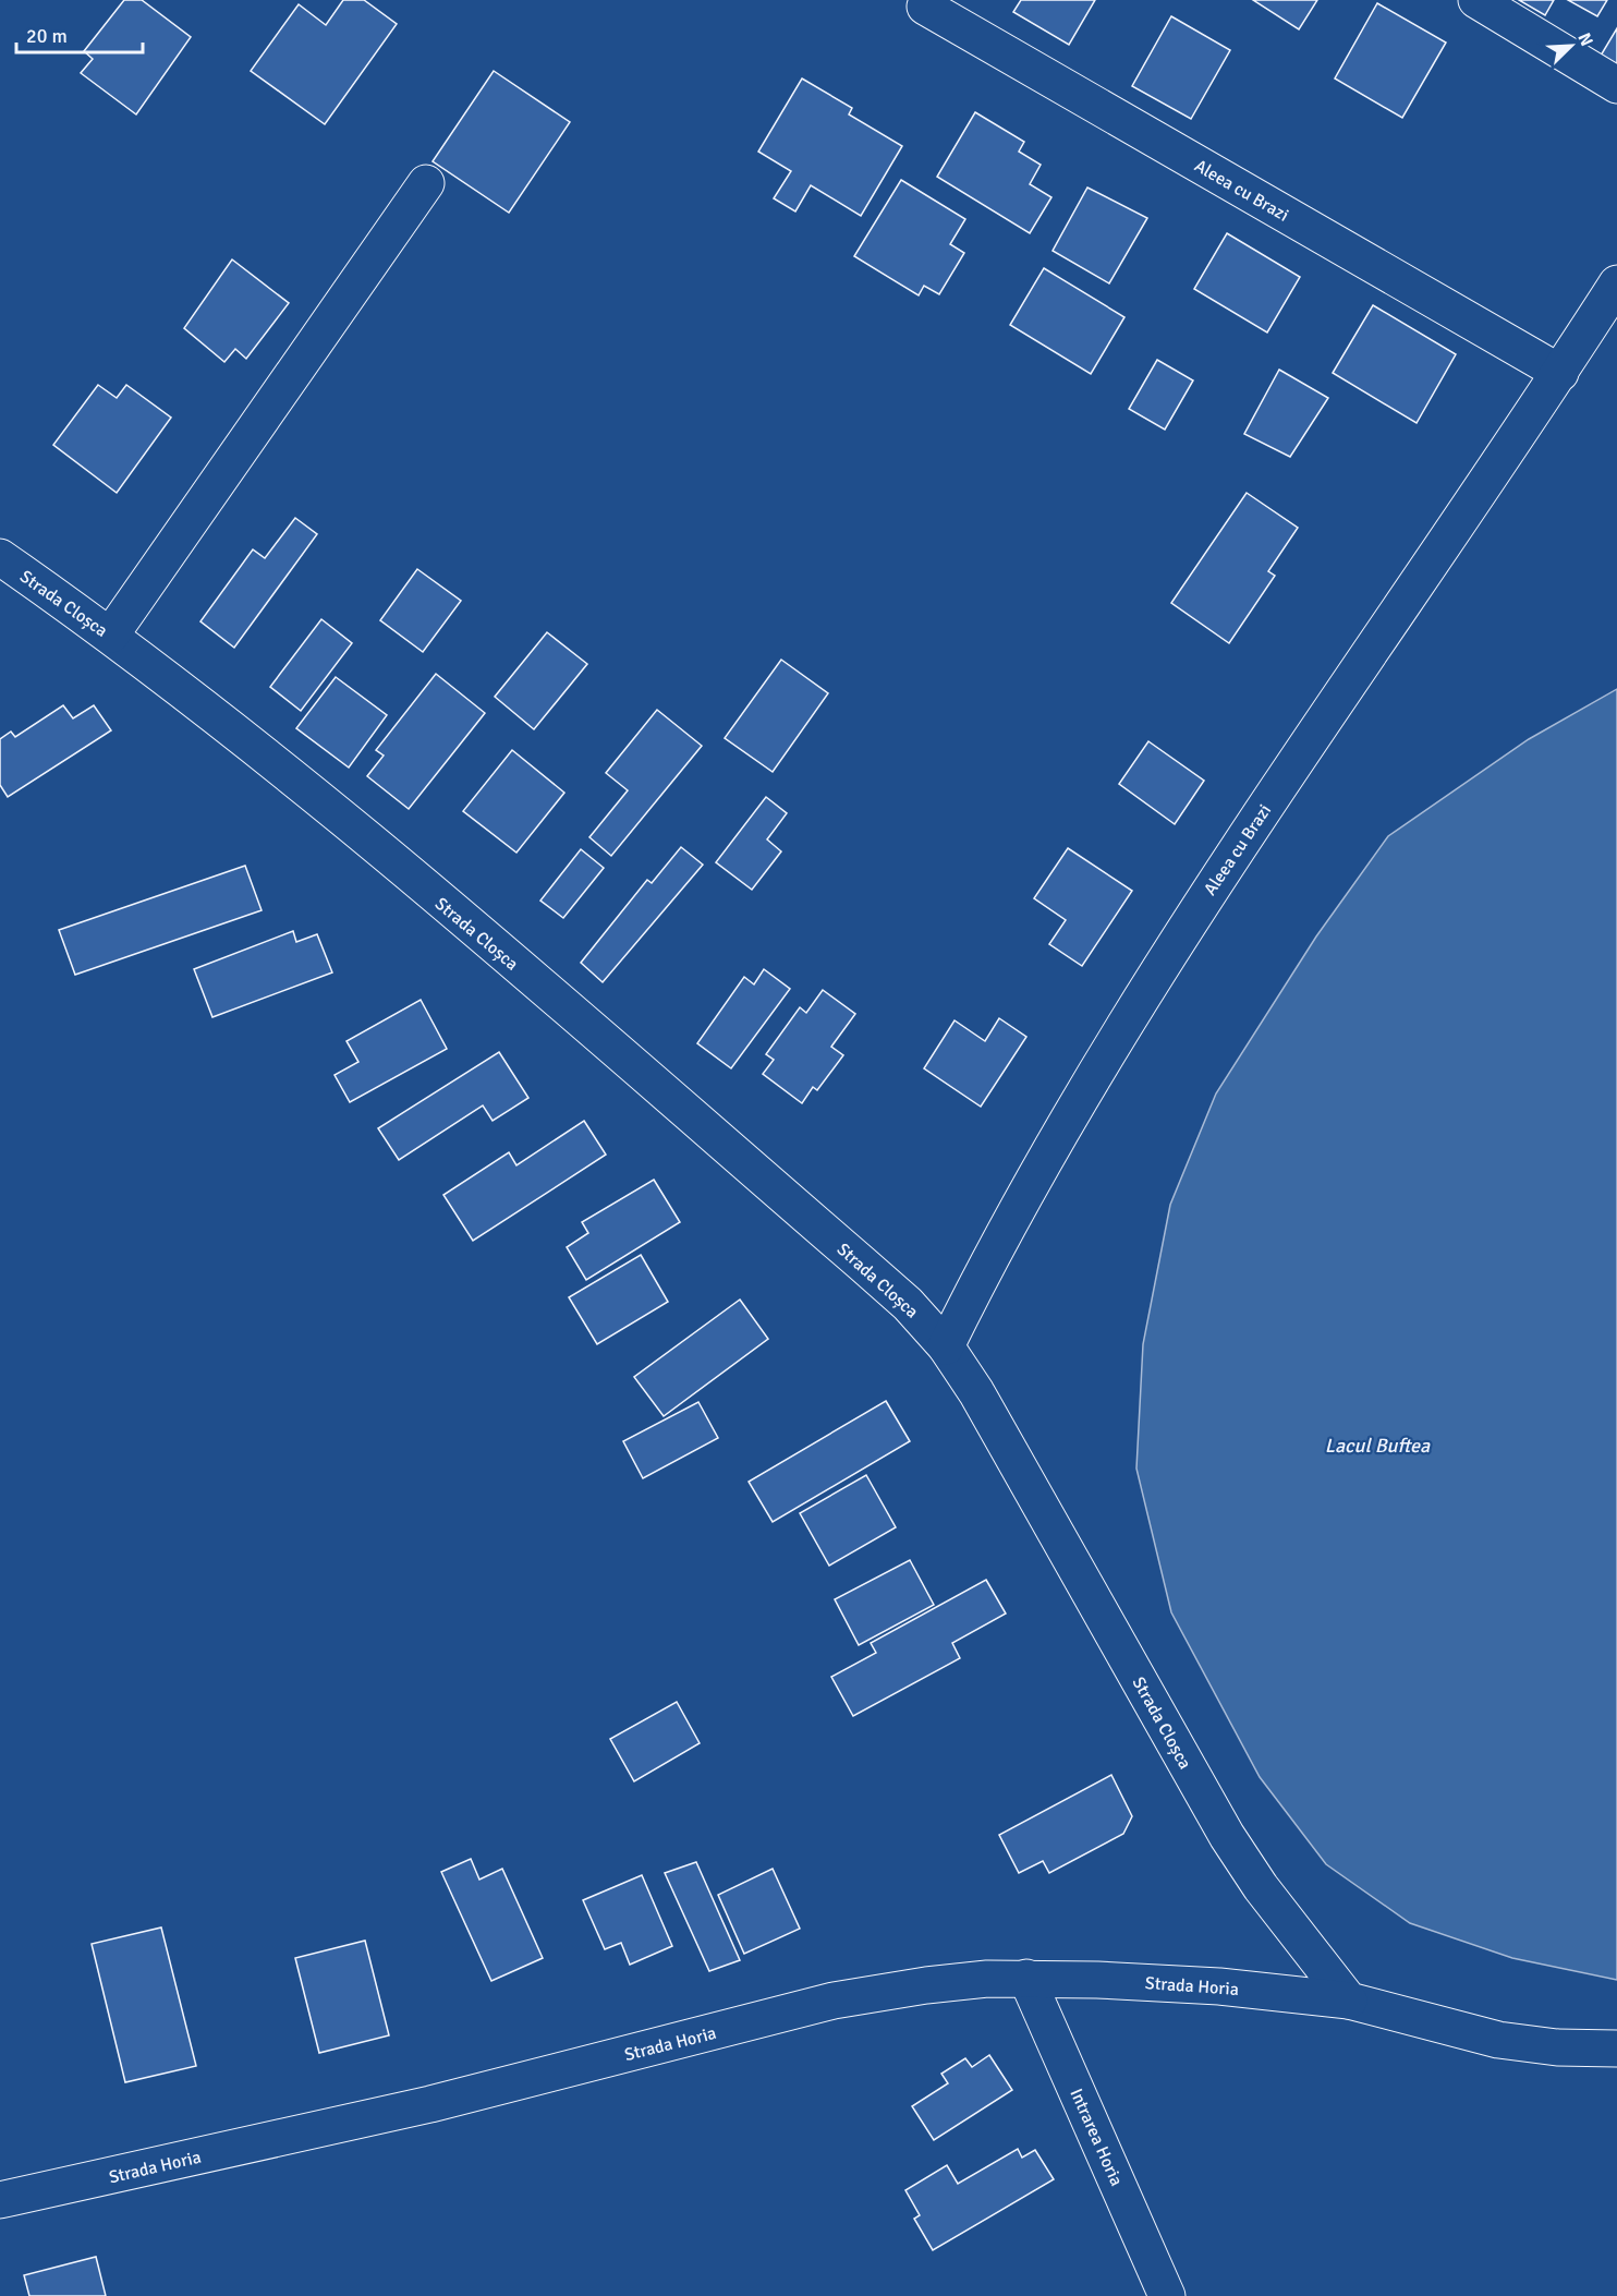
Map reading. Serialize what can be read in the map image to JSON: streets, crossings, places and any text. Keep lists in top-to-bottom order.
{
  "streets": {
    "street": [
      "Aleea cu Brazi",
      "Strada Cloșca",
      "Strada Horia",
      "Intrarea Horia"
    ]
  },
  "crossings": [
    ["Aleea cu Brazi", "Strada Cloșca"],
    ["Strada Cloșca", "Strada Horia"],
    ["Strada Horia", "Intrarea Horia"]
  ],
  "water": ["Lacul Buftea"],
  "scale_bar": "20 m",
  "north": "top right"
}
